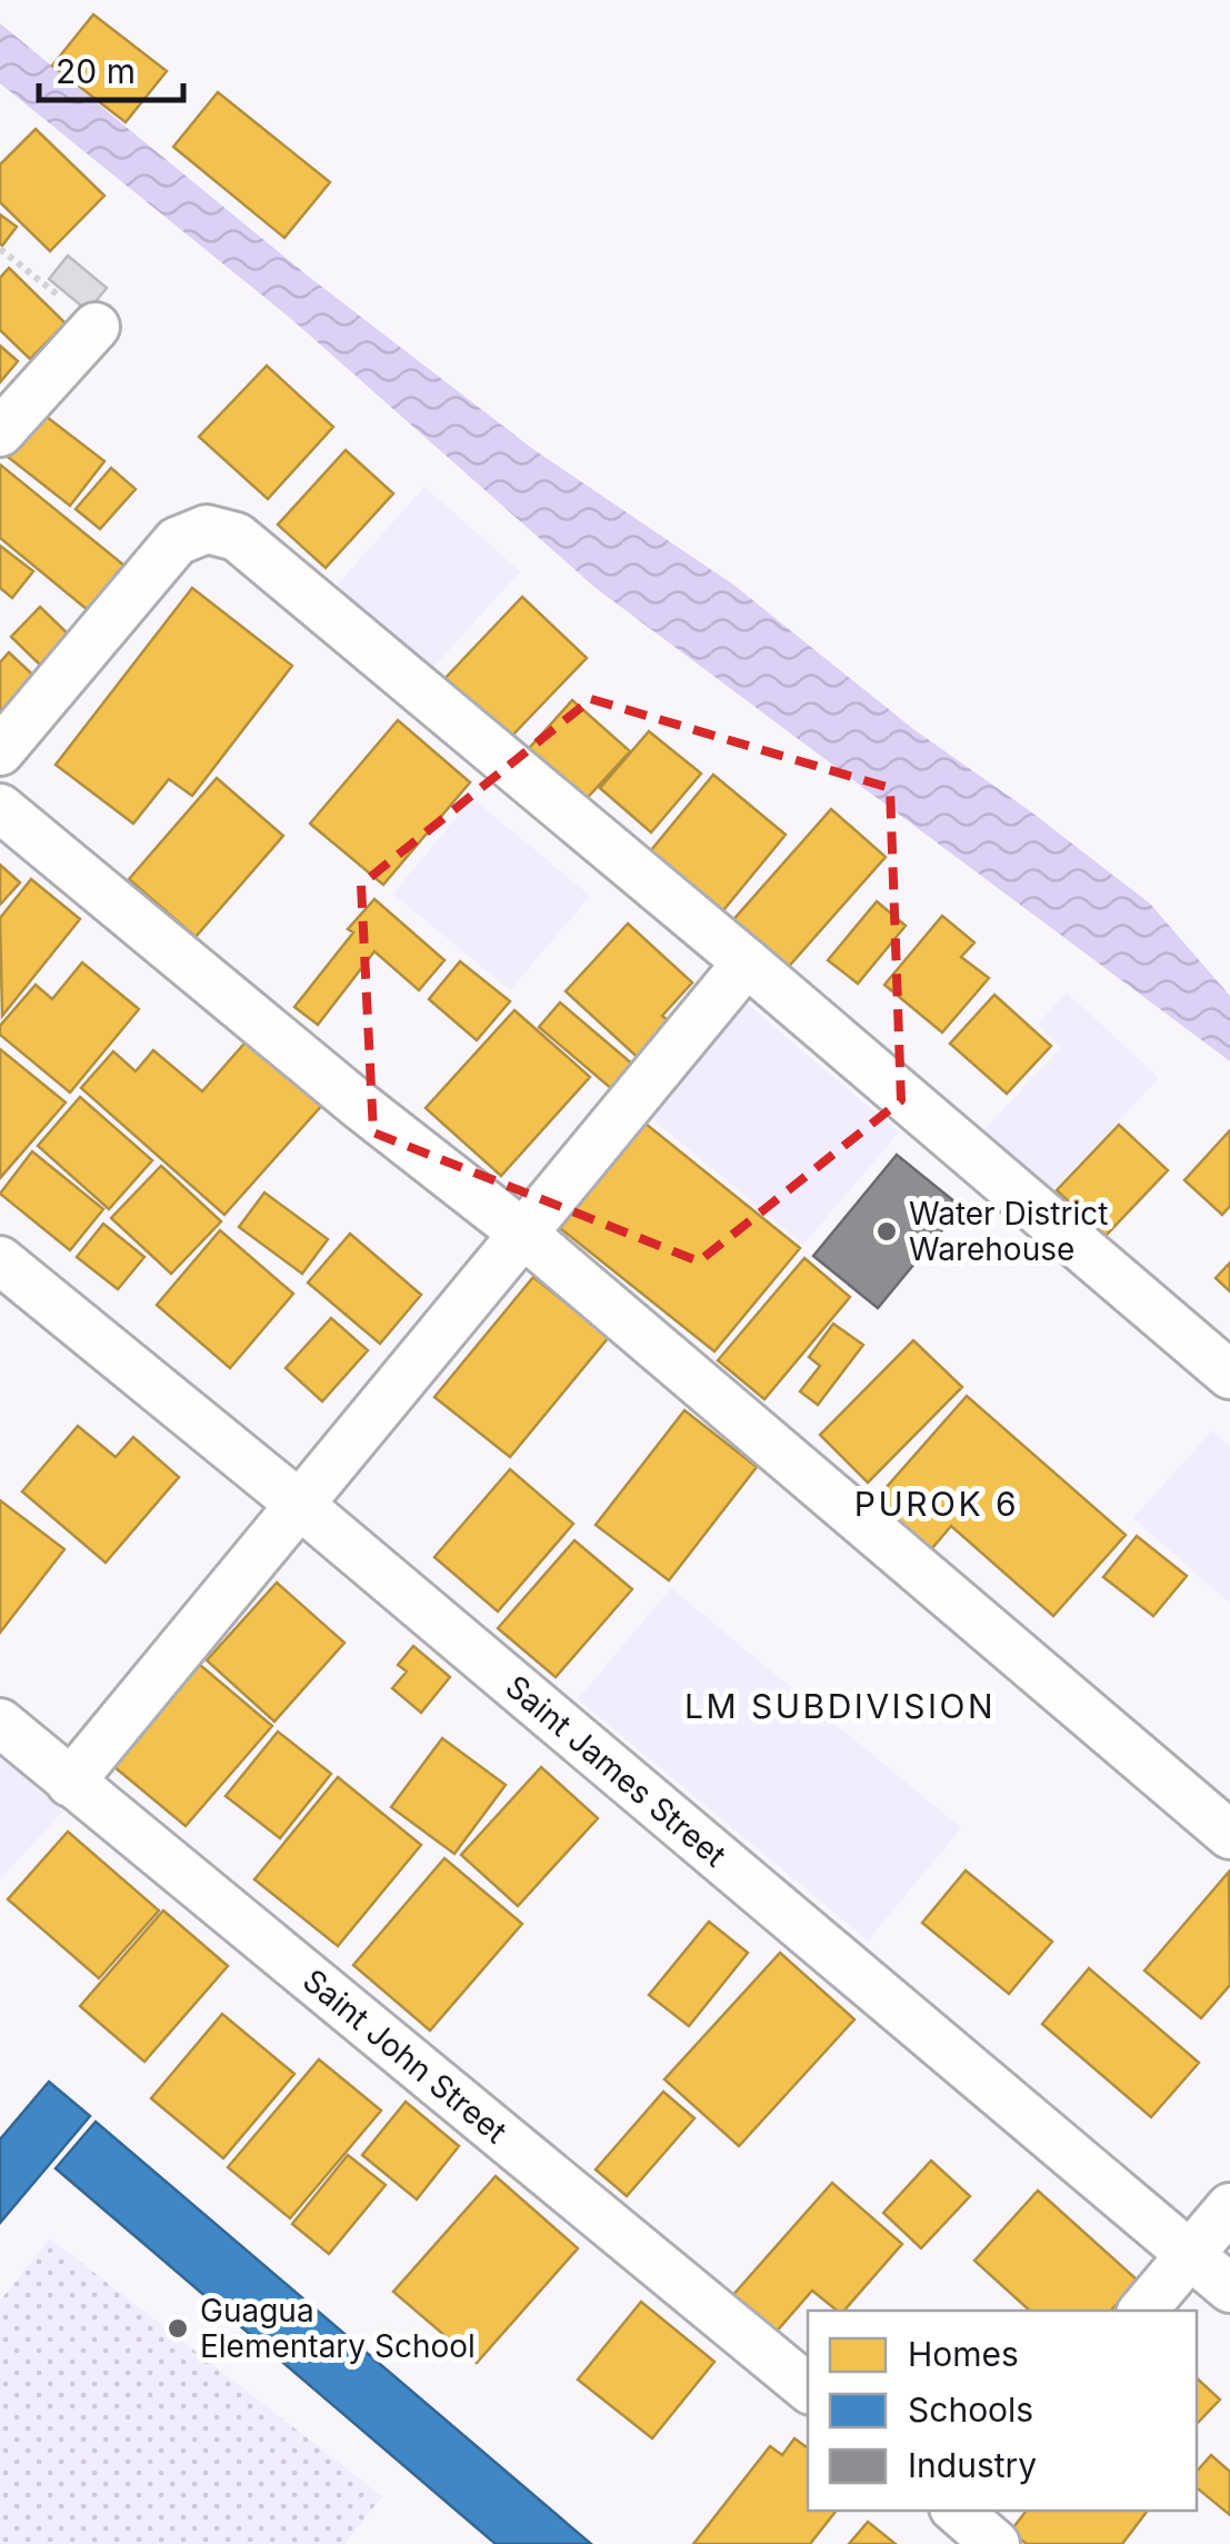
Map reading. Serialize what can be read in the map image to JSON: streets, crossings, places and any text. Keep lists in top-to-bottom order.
{
  "streets": {
    "street": ["Saint James Street", "Saint John Street"]
  },
  "districts": ["PUROK 6", "LM SUBDIVISION"],
  "places": ["Water District Warehouse", "Guagua Elementary School"],
  "legend": ["Homes", "Schools", "Industry"],
  "scale_bar": "20 m"
}
